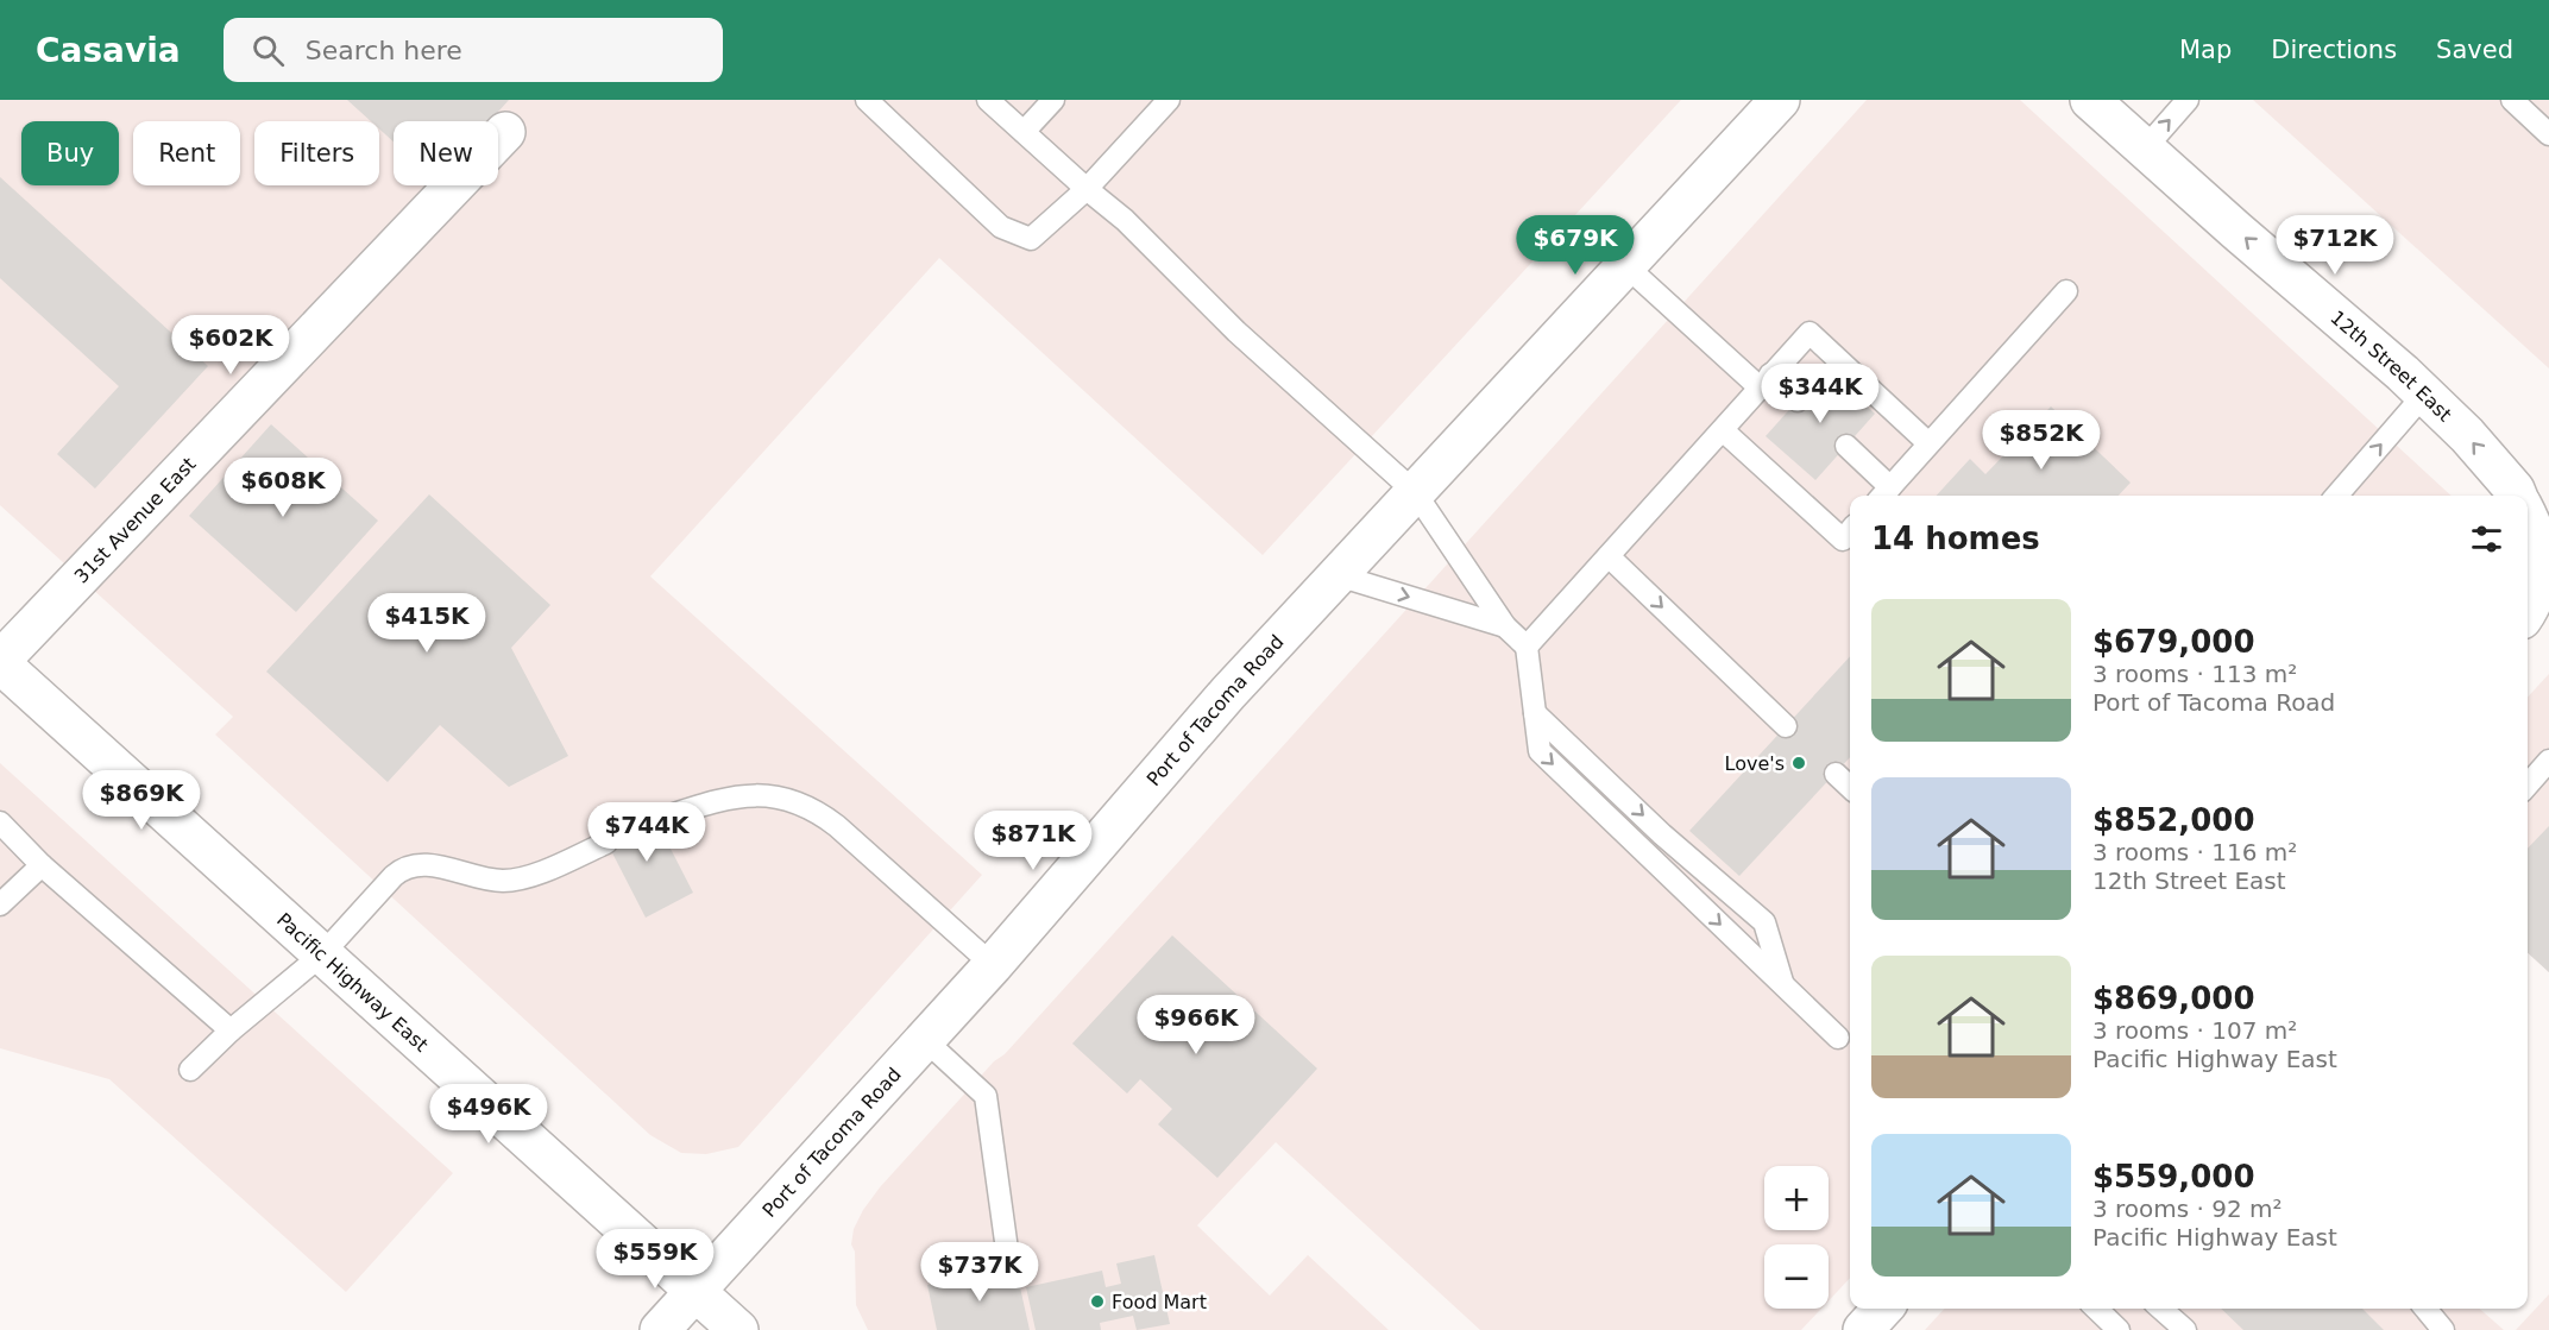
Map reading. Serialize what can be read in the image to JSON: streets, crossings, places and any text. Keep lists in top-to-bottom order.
{
  "streets": {
    "main road": [
      "12th Street East",
      "31st Avenue East",
      "Port of Tacoma Road",
      "Pacific Highway East"
    ]
  },
  "crossings": [
    ["31st Avenue East", "Pacific Highway East"],
    ["Port of Tacoma Road", "Pacific Highway East"]
  ],
  "one_way": ["12th Street East"],
  "places": ["Love's", "Food Mart"],
  "page": {
    "header": "Casavia",
    "search": "Search here",
    "nav": ["Map", "Directions", "Saved"],
    "chip": [
      "Buy",
      "Rent",
      "Filters",
      "New"
    ],
    "price": [
      "$679K",
      "$712K",
      "$602K",
      "$344K",
      "$852K",
      "$608K",
      "$415K",
      "$869K",
      "$744K",
      "$871K",
      "$966K",
      "$496K",
      "$559K",
      "$737K"
    ],
    "heading": "14 homes",
    "list": [
      {
        "name": "$679,000",
        "note": "3 rooms · 113 m² · Port of Tacoma Road"
      },
      {
        "name": "$852,000",
        "note": "3 rooms · 116 m² · 12th Street East"
      },
      {
        "name": "$869,000",
        "note": "3 rooms · 107 m² · Pacific Highway East"
      },
      {
        "name": "$559,000",
        "note": "3 rooms · 92 m² · Pacific Highway East"
      }
    ],
    "map_buttons": ["+", "−"]
  }
}
